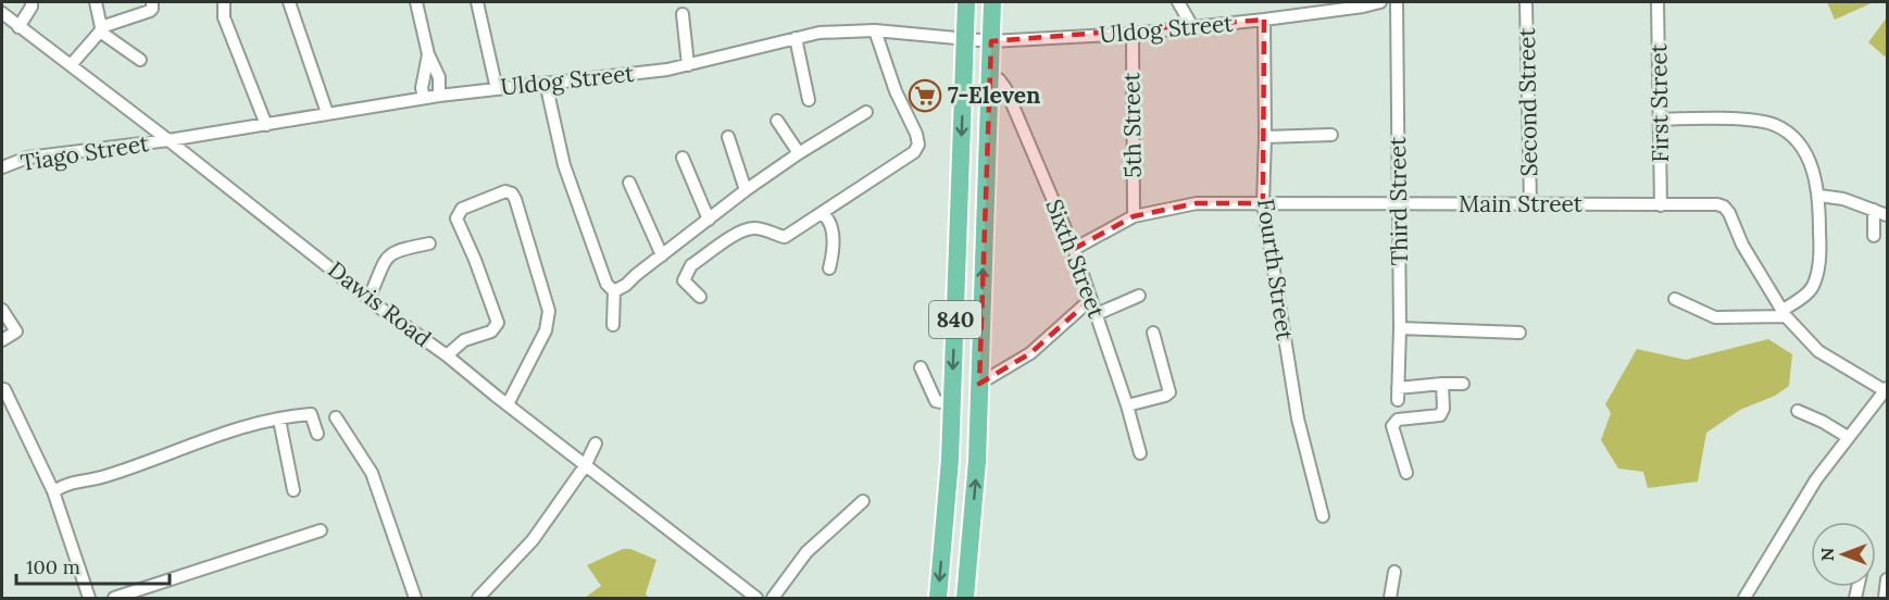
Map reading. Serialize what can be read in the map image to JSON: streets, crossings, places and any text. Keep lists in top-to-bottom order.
{
  "streets": {
    "highway": ["840"],
    "street": [
      "Uldog Street",
      "Second Street",
      "First Street",
      "5th Street",
      "Tiago Street",
      "Third Street",
      "Main Street",
      "Sixth Street",
      "Fourth Street",
      "Dawis Road"
    ]
  },
  "crossings": [
    ["Uldog Street", "5th Street"],
    ["Uldog Street", "Tiago Street"],
    ["Uldog Street", "Fourth Street"],
    ["Uldog Street", "Dawis Road"],
    ["Uldog Street", "840"],
    ["Second Street", "Main Street"],
    ["First Street", "Main Street"],
    ["5th Street", "Main Street"],
    ["Tiago Street", "Dawis Road"],
    ["Third Street", "Main Street"],
    ["Main Street", "Sixth Street"],
    ["Main Street", "Fourth Street"],
    ["Sixth Street", "840"]
  ],
  "places": {
    "supermarket": ["7-Eleven"]
  },
  "scale_bar": "100 m",
  "north": "left"
}
